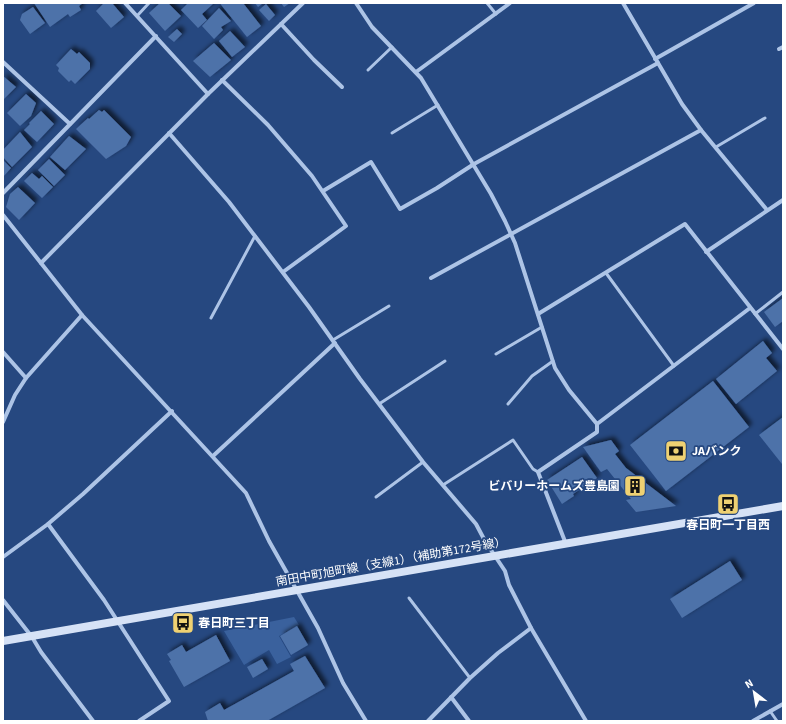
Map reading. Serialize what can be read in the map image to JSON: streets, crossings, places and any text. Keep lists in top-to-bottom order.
{
  "streets": {
    "main road": ["南田中町旭町線（支線1）（補助第172号線）"]
  },
  "places": {
    "bank": ["JAバンク"],
    "building": ["ビバリーホームズ豊島園"],
    "bus stop": ["春日町一丁目西", "春日町三丁目"]
  },
  "north": "top left"
}
